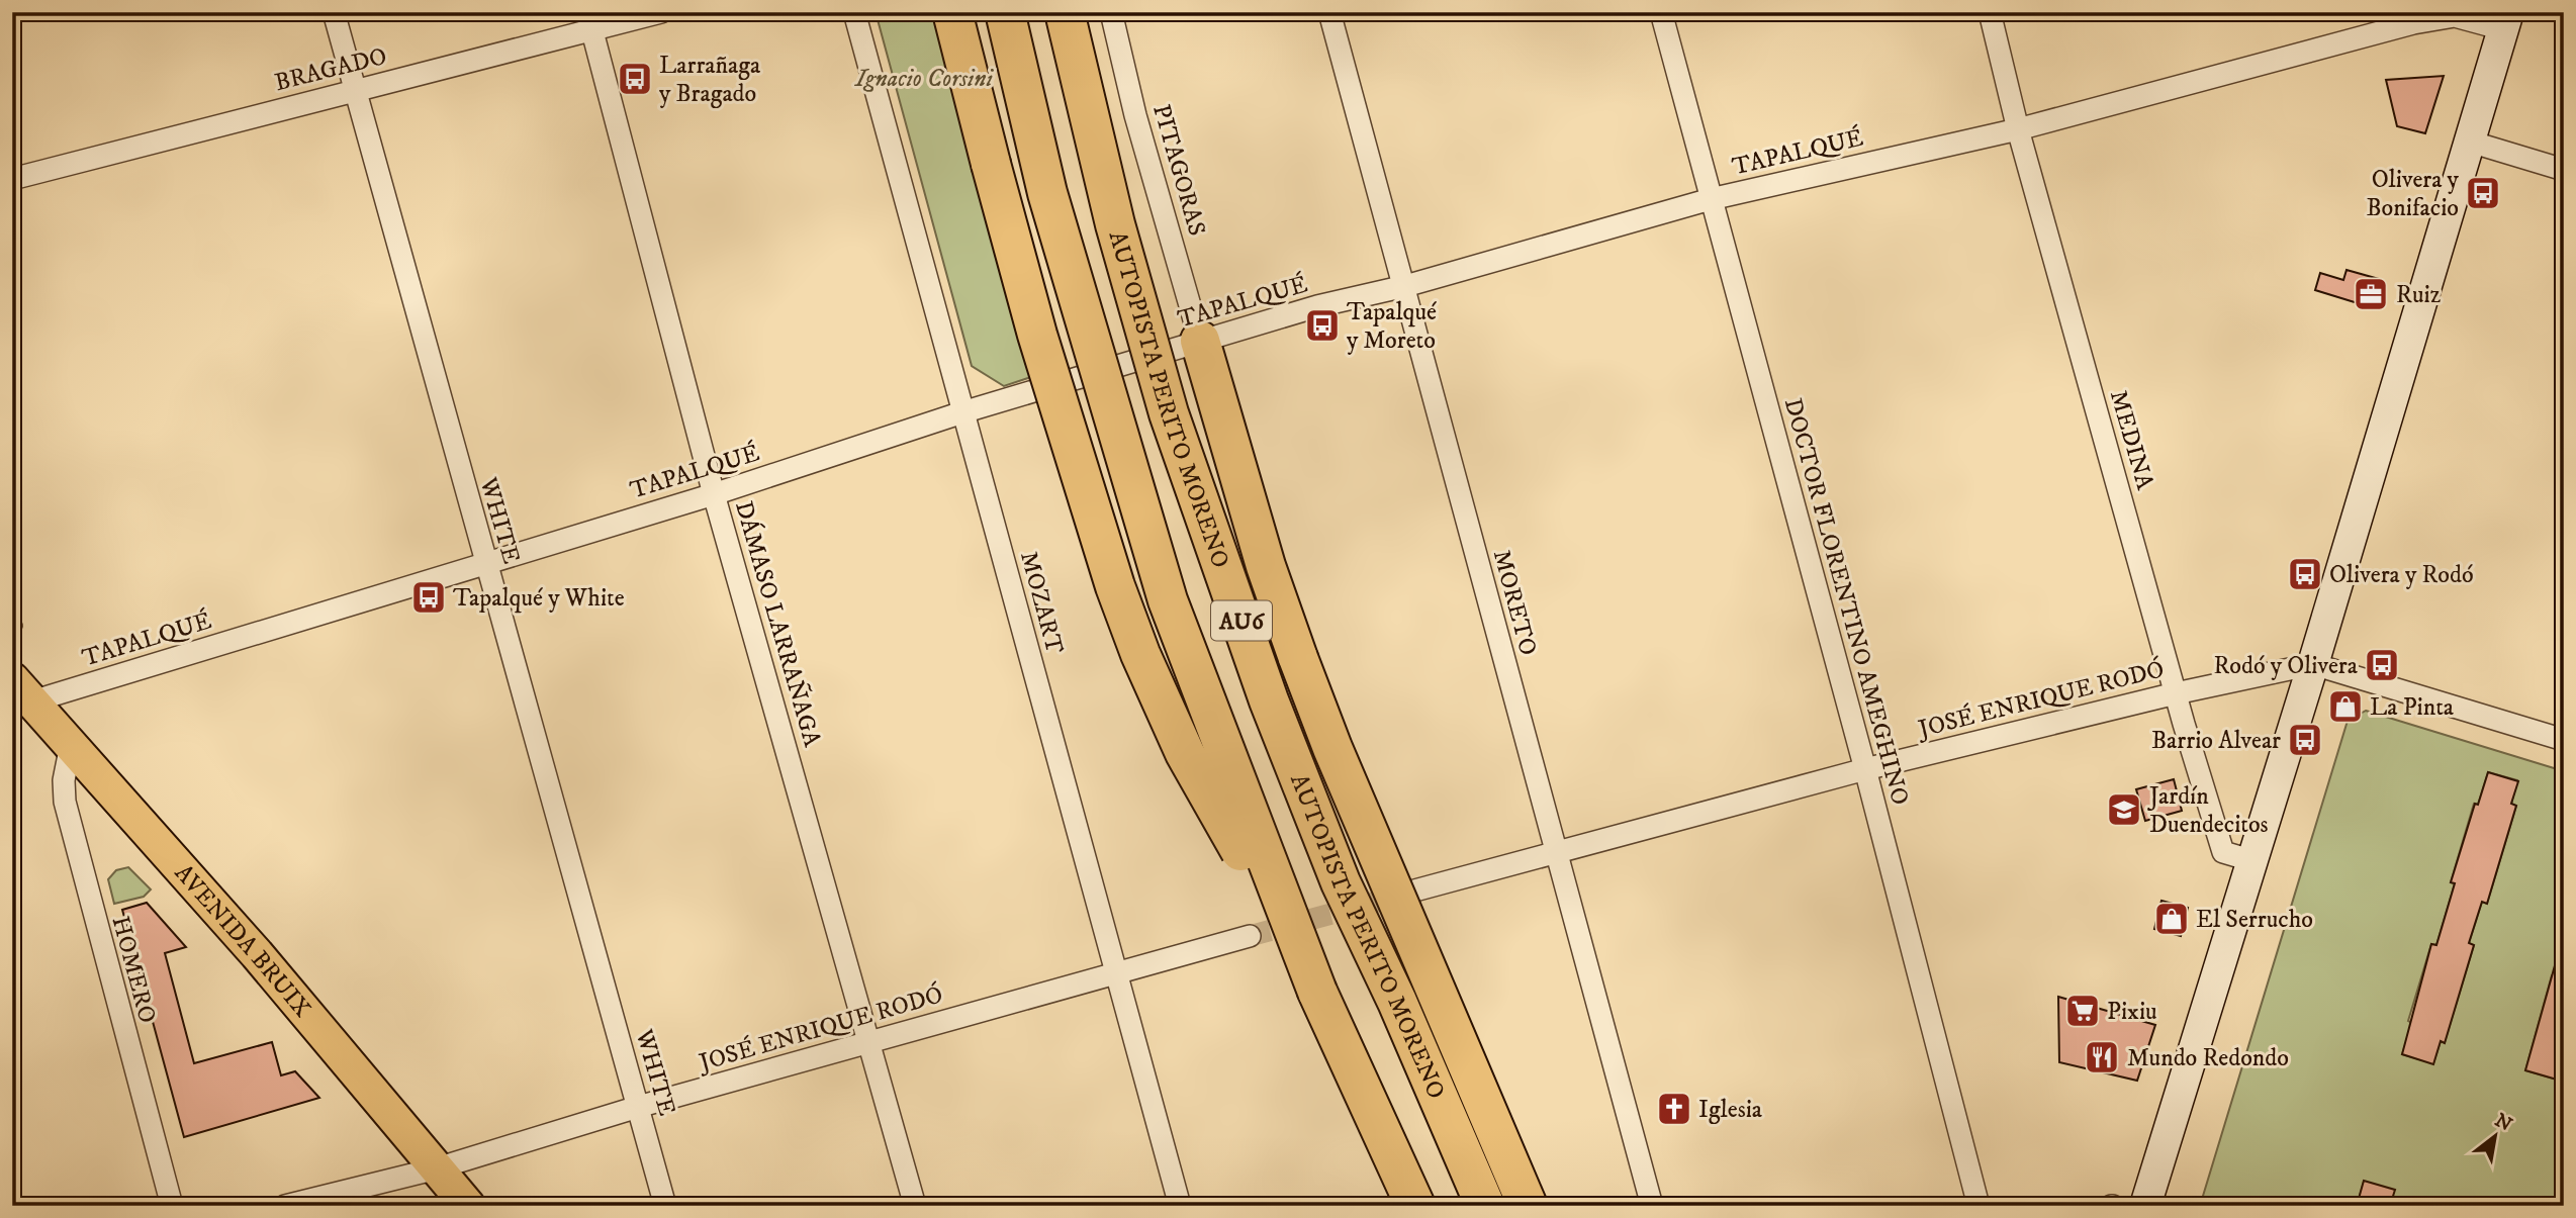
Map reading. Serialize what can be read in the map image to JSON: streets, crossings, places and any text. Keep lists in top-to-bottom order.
{
  "streets": {
    "highway": ["AUTOPISTA PERITO MORENO", "AU6"],
    "main road": ["AVENIDA BRUIX"],
    "street": [
      "BRAGADO",
      "TAPALQUÉ",
      "PITAGORAS",
      "MEDINA",
      "WHITE",
      "DOCTOR FLORENTINO AMEGHINO",
      "MOZART",
      "MORETO",
      "DÁMASO LARRAÑAGA",
      "JOSÉ ENRIQUE RODÓ",
      "HOMERO"
    ]
  },
  "crossings": [
    ["BRAGADO", "WHITE"],
    ["BRAGADO", "DÁMASO LARRAÑAGA"],
    ["TAPALQUÉ", "PITAGORAS"],
    ["TAPALQUÉ", "MEDINA"],
    ["TAPALQUÉ", "WHITE"],
    ["TAPALQUÉ", "DOCTOR FLORENTINO AMEGHINO"],
    ["TAPALQUÉ", "MOZART"],
    ["TAPALQUÉ", "MORETO"],
    ["TAPALQUÉ", "DÁMASO LARRAÑAGA"],
    ["TAPALQUÉ", "AVENIDA BRUIX"],
    ["MEDINA", "JOSÉ ENRIQUE RODÓ"],
    ["WHITE", "JOSÉ ENRIQUE RODÓ"],
    ["DOCTOR FLORENTINO AMEGHINO", "JOSÉ ENRIQUE RODÓ"],
    ["MOZART", "JOSÉ ENRIQUE RODÓ"],
    ["MORETO", "JOSÉ ENRIQUE RODÓ"],
    ["DÁMASO LARRAÑAGA", "JOSÉ ENRIQUE RODÓ"],
    ["JOSÉ ENRIQUE RODÓ", "AVENIDA BRUIX"],
    ["AVENIDA BRUIX", "HOMERO"]
  ],
  "parks": ["Ignacio Corsini"],
  "places": {
    "bus stop": [
      "Larrañaga y Bragado",
      "Olivera y Bonifacio",
      "Tapalqué y Moreto",
      "Olivera y Rodó",
      "Tapalqué y White",
      "Rodó y Olivera",
      "Barrio Alvear"
    ],
    "office": ["Ruiz"],
    "shop": ["La Pinta", "El Serrucho"],
    "school or university": ["Jardín Duendecitos"],
    "supermarket": ["Pixiu"],
    "restaurant": ["Mundo Redondo"],
    "church": ["Iglesia"]
  },
  "north": "top right"
}
